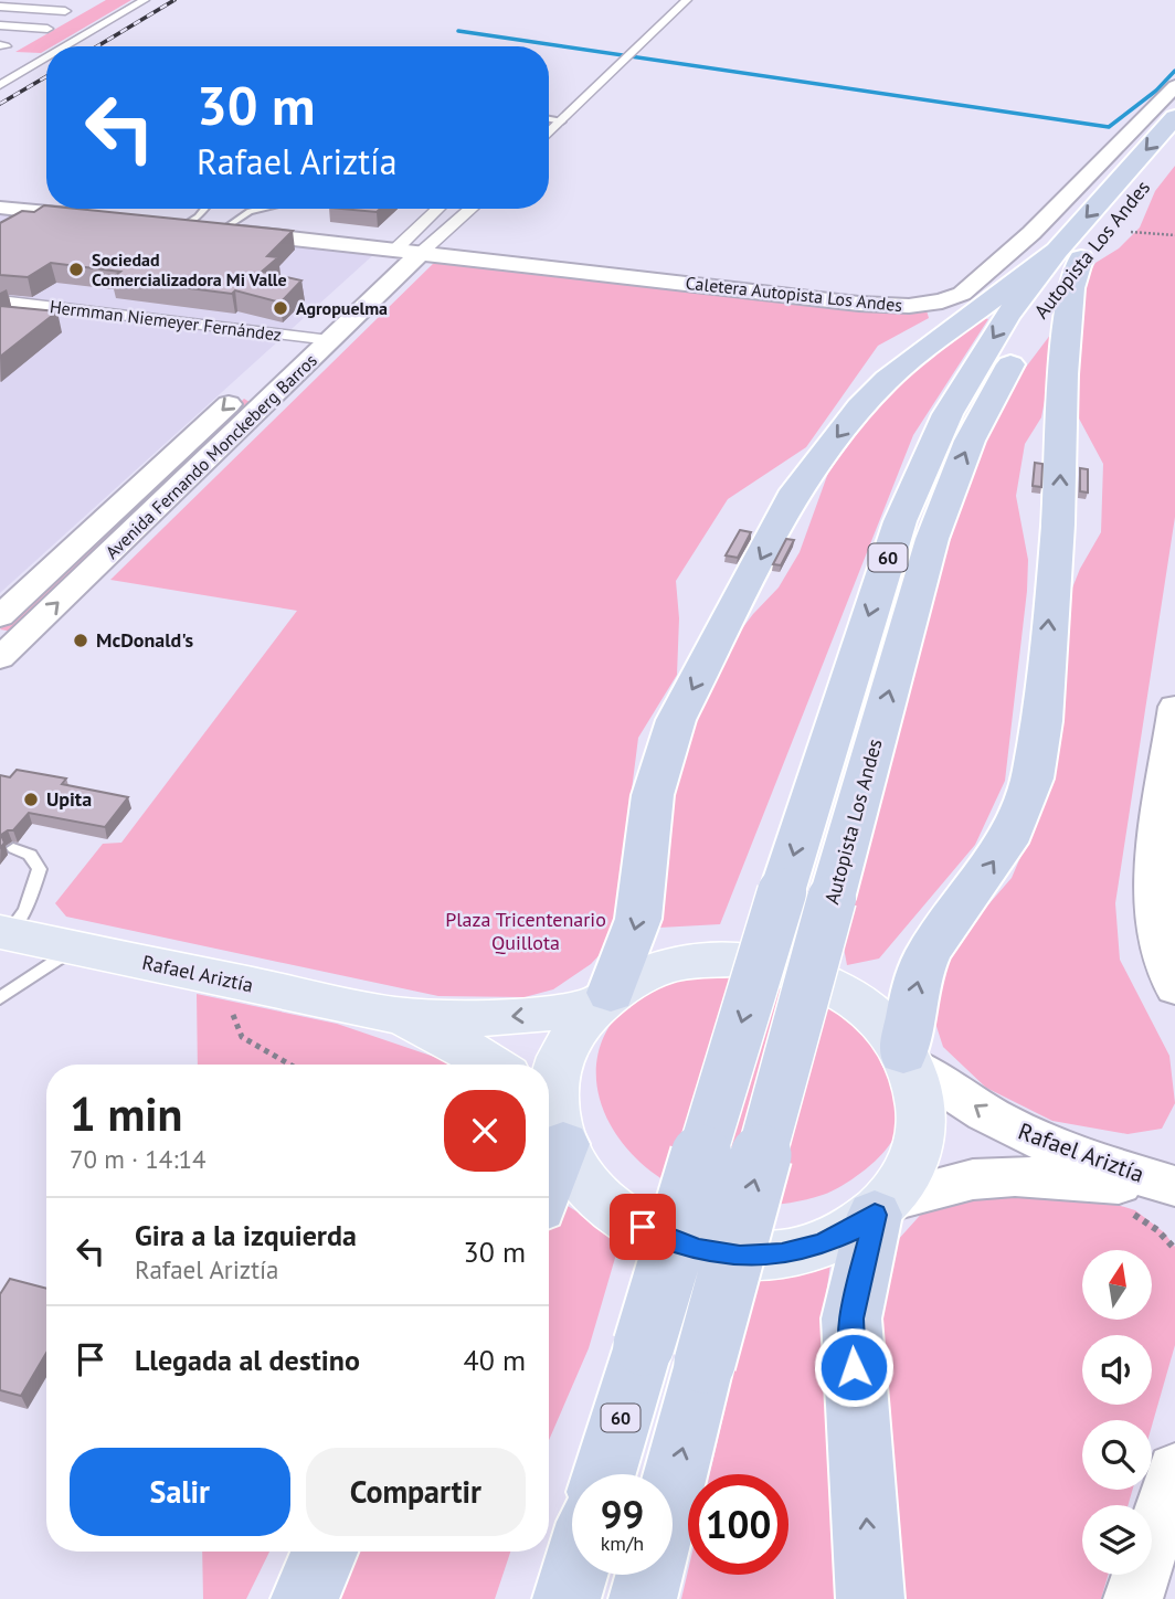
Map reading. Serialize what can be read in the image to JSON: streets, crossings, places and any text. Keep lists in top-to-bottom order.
{
  "streets": {
    "highway": ["Autopista Los Andes", "60"],
    "main road": ["Rafael Ariztía"],
    "street": ["Caletera Autopista Los Andes", "Hermman Niemeyer Fernández", "Avenida Fernando Monckeberg Barros"]
  },
  "crossings": [
    ["Caletera Autopista Los Andes", "Avenida Fernando Monckeberg Barros"],
    ["Hermman Niemeyer Fernández", "Avenida Fernando Monckeberg Barros"]
  ],
  "parks": ["Plaza Tricentenario Quillota"],
  "places": [
    "Sociedad Comercializadora Mi Valle",
    "Agropuelma",
    "McDonald's",
    "Upita"
  ],
  "north": "top",
  "page": {
    "turn": ["30 m", "Rafael Ariztía"],
    "heading": ["1 min", "70 m · 14:14"],
    "list": [
      {
        "name": "Gira a la izquierda",
        "note": "Rafael Ariztía",
        "value": "30 m"
      },
      {
        "name": "Llegada al destino",
        "value": "40 m"
      }
    ],
    "buttons": ["Salir", "Compartir"],
    "speed": "99 km/h",
    "limit": "100"
  }
}
